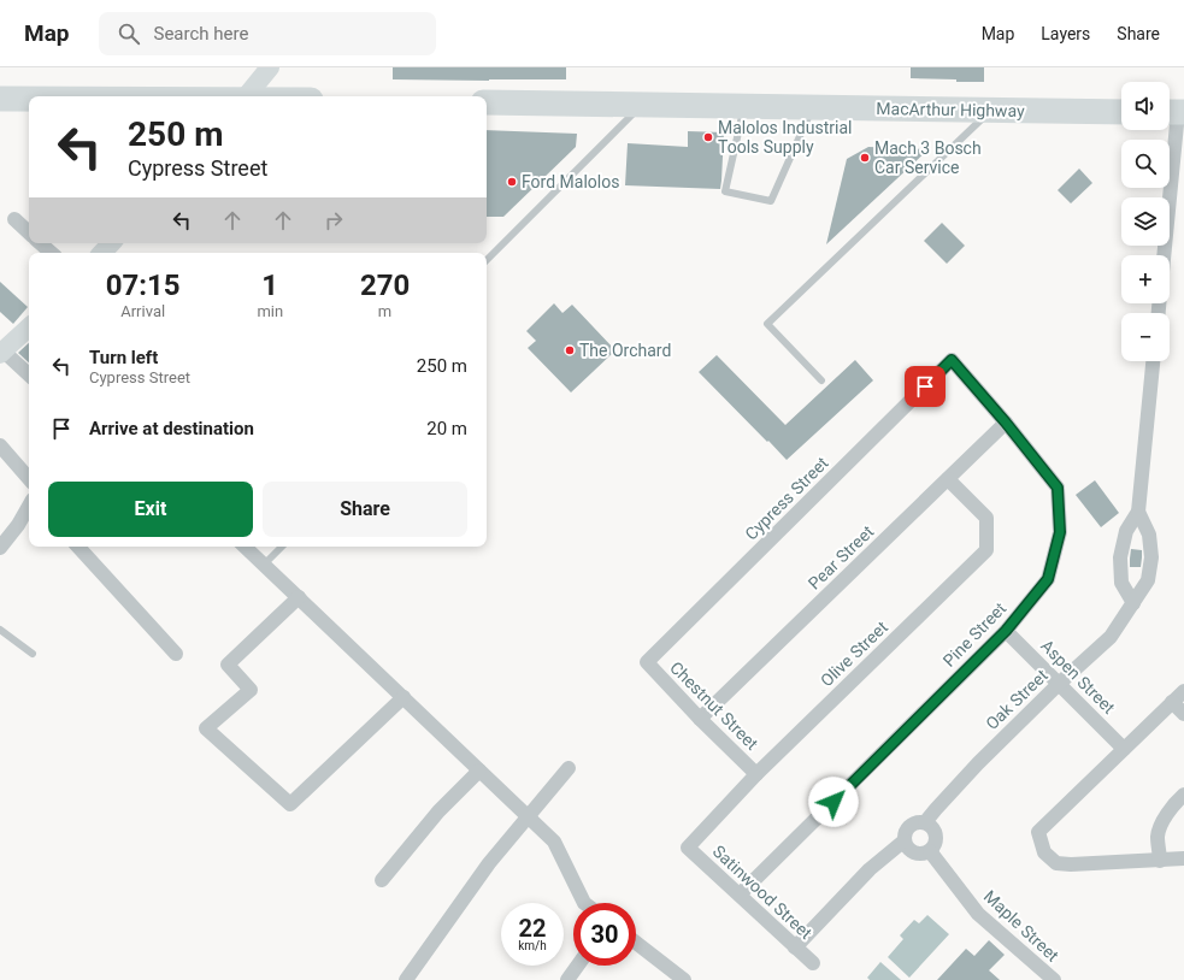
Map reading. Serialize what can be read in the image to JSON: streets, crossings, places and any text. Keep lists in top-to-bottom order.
{
  "streets": {
    "highway": ["MacArthur Highway"],
    "street": [
      "Cypress Street",
      "Pear Street",
      "Pine Street",
      "Olive Street",
      "Aspen Street",
      "Oak Street",
      "Chestnut Street",
      "Satinwood Street",
      "Maple Street"
    ]
  },
  "crossings": [
    ["Cypress Street", "Pine Street"],
    ["Cypress Street", "Chestnut Street"],
    ["Pear Street", "Pine Street"],
    ["Pear Street", "Olive Street"],
    ["Pear Street", "Chestnut Street"],
    ["Pine Street", "Aspen Street"],
    ["Pine Street", "Satinwood Street"],
    ["Olive Street", "Chestnut Street"],
    ["Olive Street", "Satinwood Street"],
    ["Aspen Street", "Oak Street"],
    ["Oak Street", "Maple Street"]
  ],
  "places": [
    "Malolos Industrial Tools Supply",
    "Mach 3 Bosch Car Service",
    "Ford Malolos",
    "The Orchard"
  ],
  "page": {
    "header": "Map",
    "search": "Search here",
    "nav": ["Map", "Layers", "Share"],
    "map_buttons": ["+", "−"],
    "turn": ["250 m", "Cypress Street"],
    "eta": [
      "07:15",
      "Arrival",
      "1",
      "min",
      "270",
      "m"
    ],
    "list": [
      {
        "name": "Turn left",
        "note": "Cypress Street",
        "value": "250 m"
      },
      {
        "name": "Arrive at destination",
        "value": "20 m"
      }
    ],
    "buttons": ["Exit", "Share"],
    "speed": "22 km/h",
    "limit": "30"
  }
}
